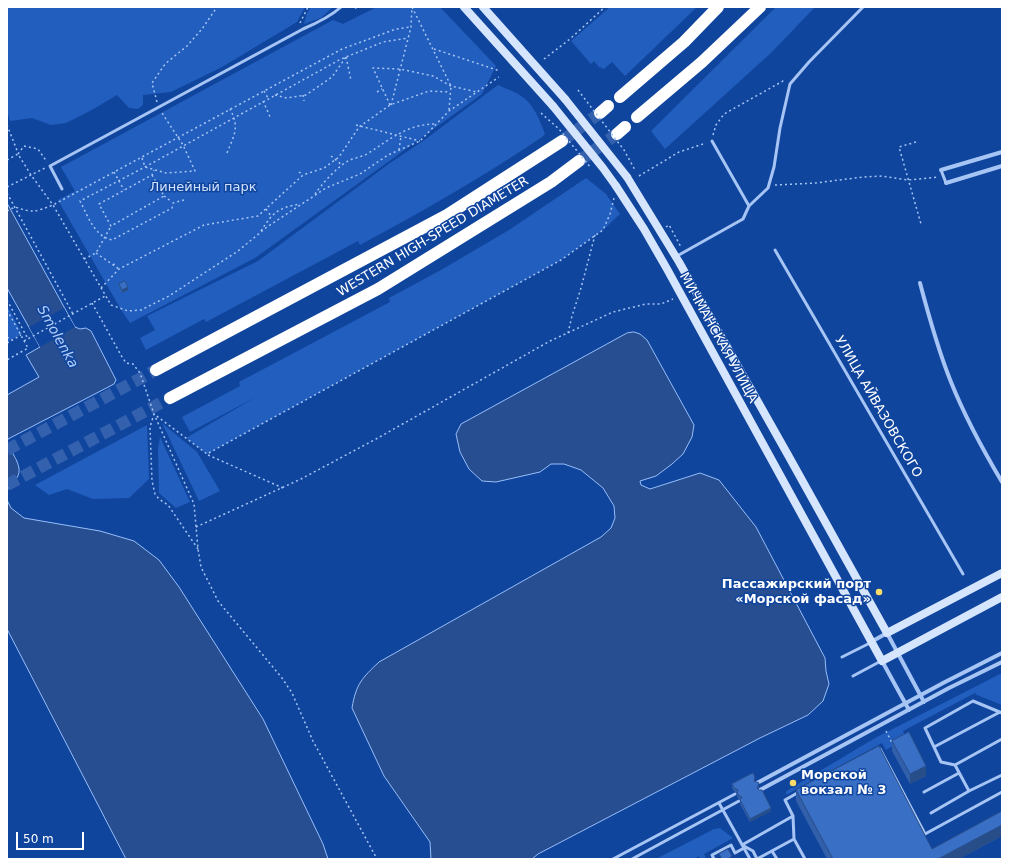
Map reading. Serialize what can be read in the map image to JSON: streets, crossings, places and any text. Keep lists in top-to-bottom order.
{
  "streets": {
    "highway": ["WESTERN HIGH-SPEED DIAMETER"],
    "main road": ["МИЧМАНСКАЯ УЛИЦА"],
    "lane": ["УЛИЦА АЙВАЗОВСКОГО"]
  },
  "water": ["Smolenka"],
  "parks": ["Линейный парк"],
  "places": ["Пассажирский порт «Морской фасад»", "Морской вокзал № 3"],
  "scale_bar": "50 m"
}
